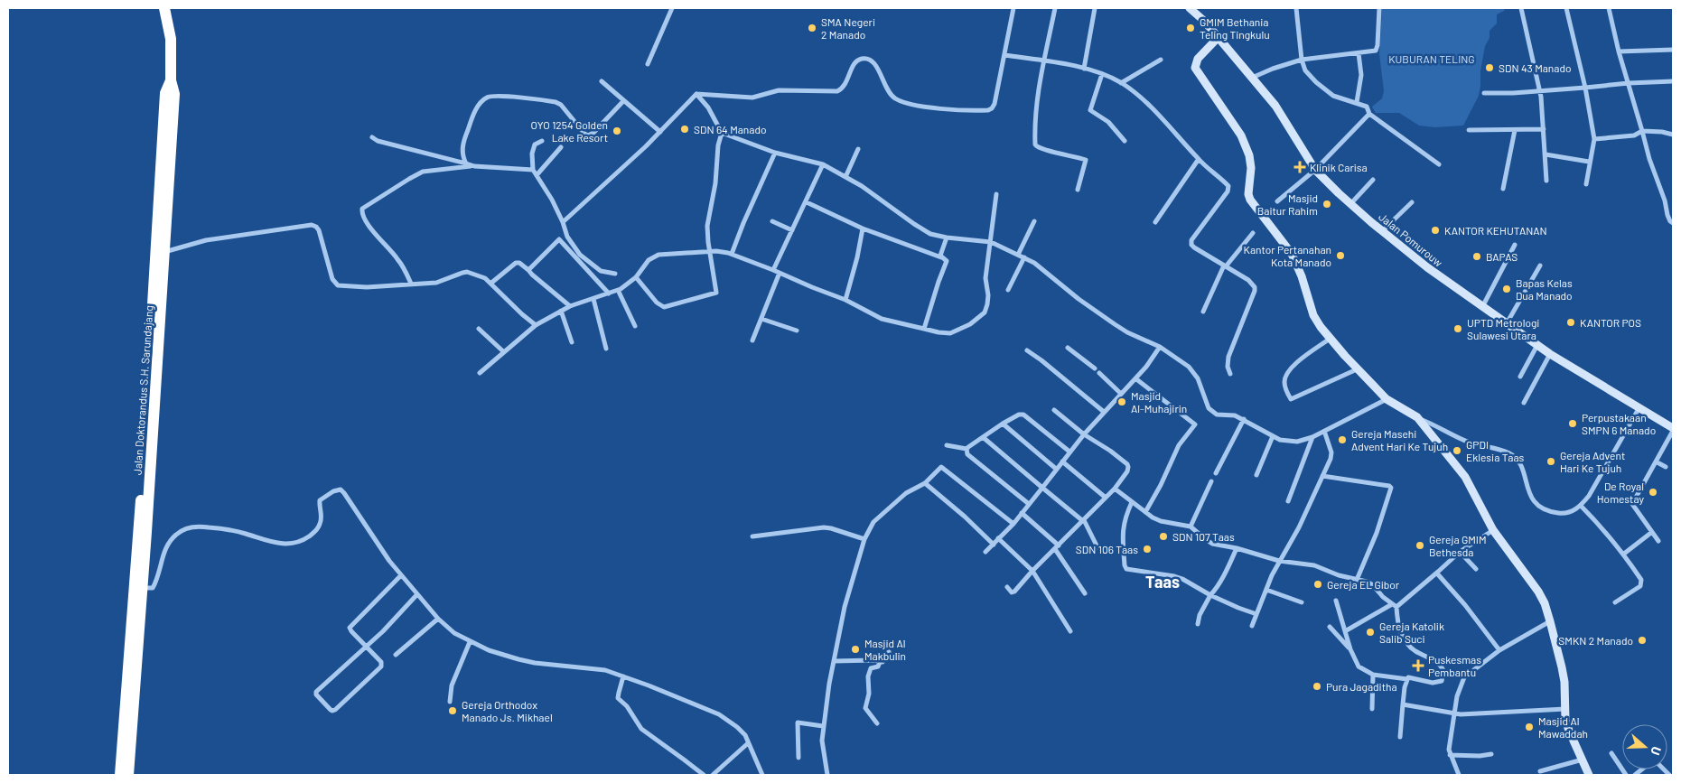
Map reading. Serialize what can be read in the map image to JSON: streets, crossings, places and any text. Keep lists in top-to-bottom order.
{
  "streets": {
    "highway": ["Jalan Doktorandus S.H. Sarundajang"],
    "street": ["Jalan Pomurouw"]
  },
  "districts": ["Taas"],
  "parks": ["KUBURAN TELING"],
  "places": {
    "other": [
      "SMA Negeri 2 Manado",
      "GMIM Bethania Teling Tingkulu",
      "SDN 43 Manado",
      "SDN 64 Manado",
      "OYO 1254 Golden Lake Resort",
      "Masjid Baitur Rahim",
      "KANTOR KEHUTANAN",
      "Kantor Pertanahan Kota Manado",
      "BAPAS",
      "Bapas Kelas Dua Manado",
      "KANTOR POS",
      "UPTD Metrologi Sulawesi Utara",
      "Masjid Al-Muhajirin",
      "Perpustakaan SMPN 6 Manado",
      "Gereja Masehi Advent Hari Ke Tujuh",
      "GPDI Eklesia Taas",
      "Gereja Advent Hari Ke Tujuh",
      "De Royal Homestay",
      "SDN 107 Taas",
      "Gereja GMIM Bethesda",
      "SDN 106 Taas",
      "Gereja EL Gibor",
      "Gereja Katolik Salib Suci",
      "SMKN 2 Manado",
      "Masjid Al Makbulin",
      "Pura Jagaditha",
      "Gereja Orthodox Manado Js. Mikhael",
      "Masjid Al Mawaddah"
    ],
    "health": ["Klinik Carisa", "Puskesmas Pembantu"]
  },
  "north": "right"
}
